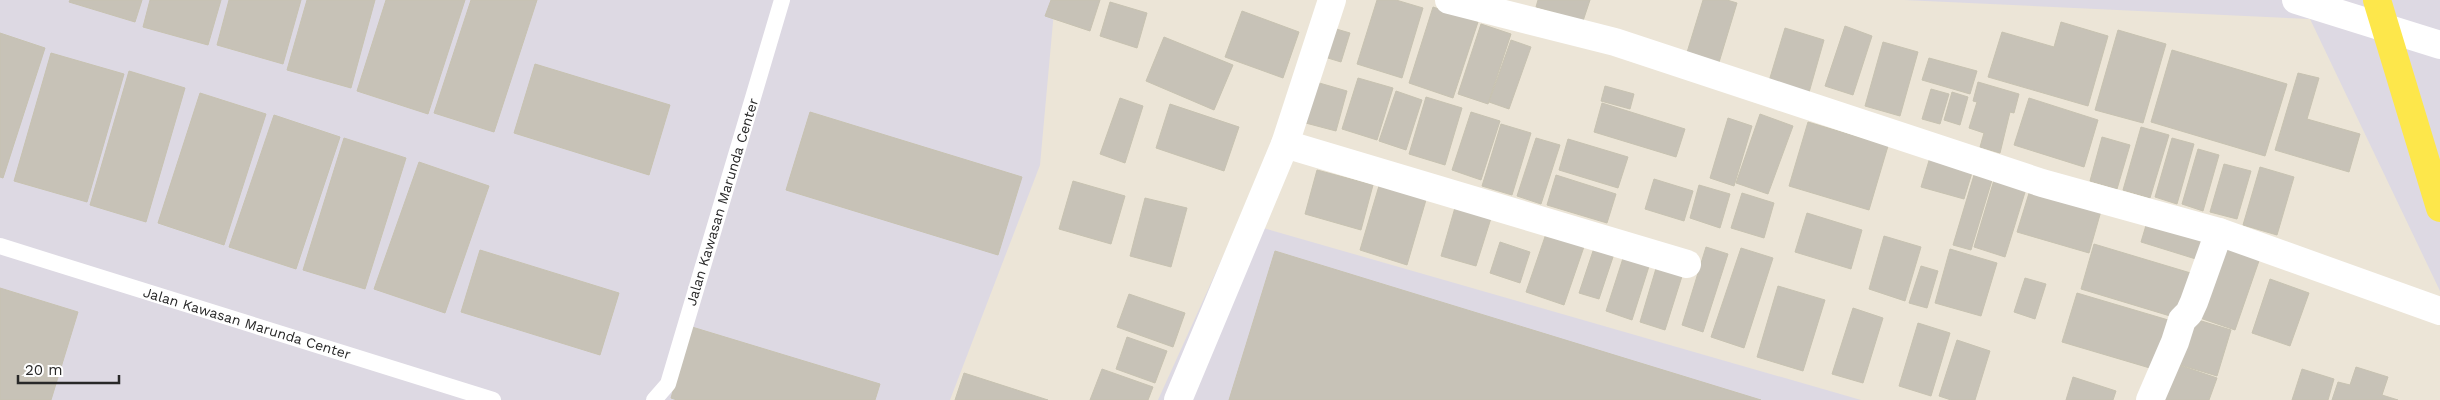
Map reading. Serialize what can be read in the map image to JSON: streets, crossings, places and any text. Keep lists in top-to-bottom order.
{
  "streets": {
    "lane": ["Jalan Kawasan Marunda Center"]
  },
  "scale_bar": "20 m"
}
